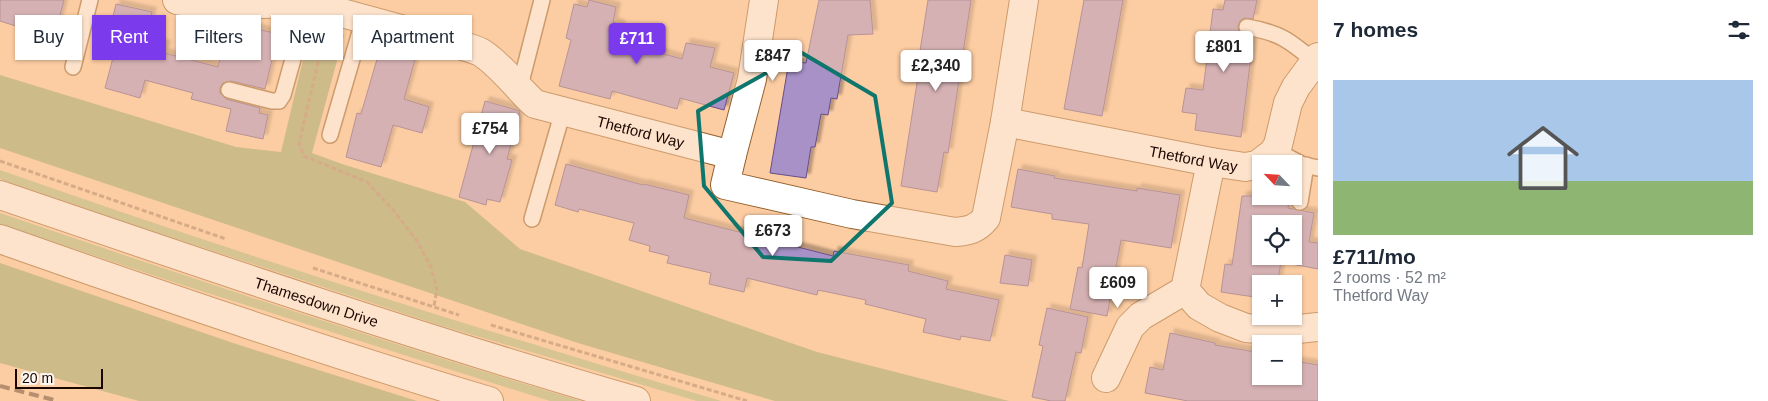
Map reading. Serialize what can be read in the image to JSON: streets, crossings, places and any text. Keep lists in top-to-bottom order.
{
  "streets": {
    "street": ["Thetford Way", "Thamesdown Drive"]
  },
  "scale_bar": "20 m",
  "north": "top left",
  "page": {
    "heading": "7 homes",
    "chip": [
      "Buy",
      "Rent",
      "Filters",
      "New",
      "Apartment"
    ],
    "price": [
      "£711",
      "£801",
      "£847",
      "£2,340",
      "£754",
      "£673",
      "£609"
    ],
    "list": [
      {
        "name": "£711/mo",
        "note": "2 rooms · 52 m² · Thetford Way"
      }
    ],
    "map_buttons": ["+", "−"],
    "scale": "20 m"
  }
}
